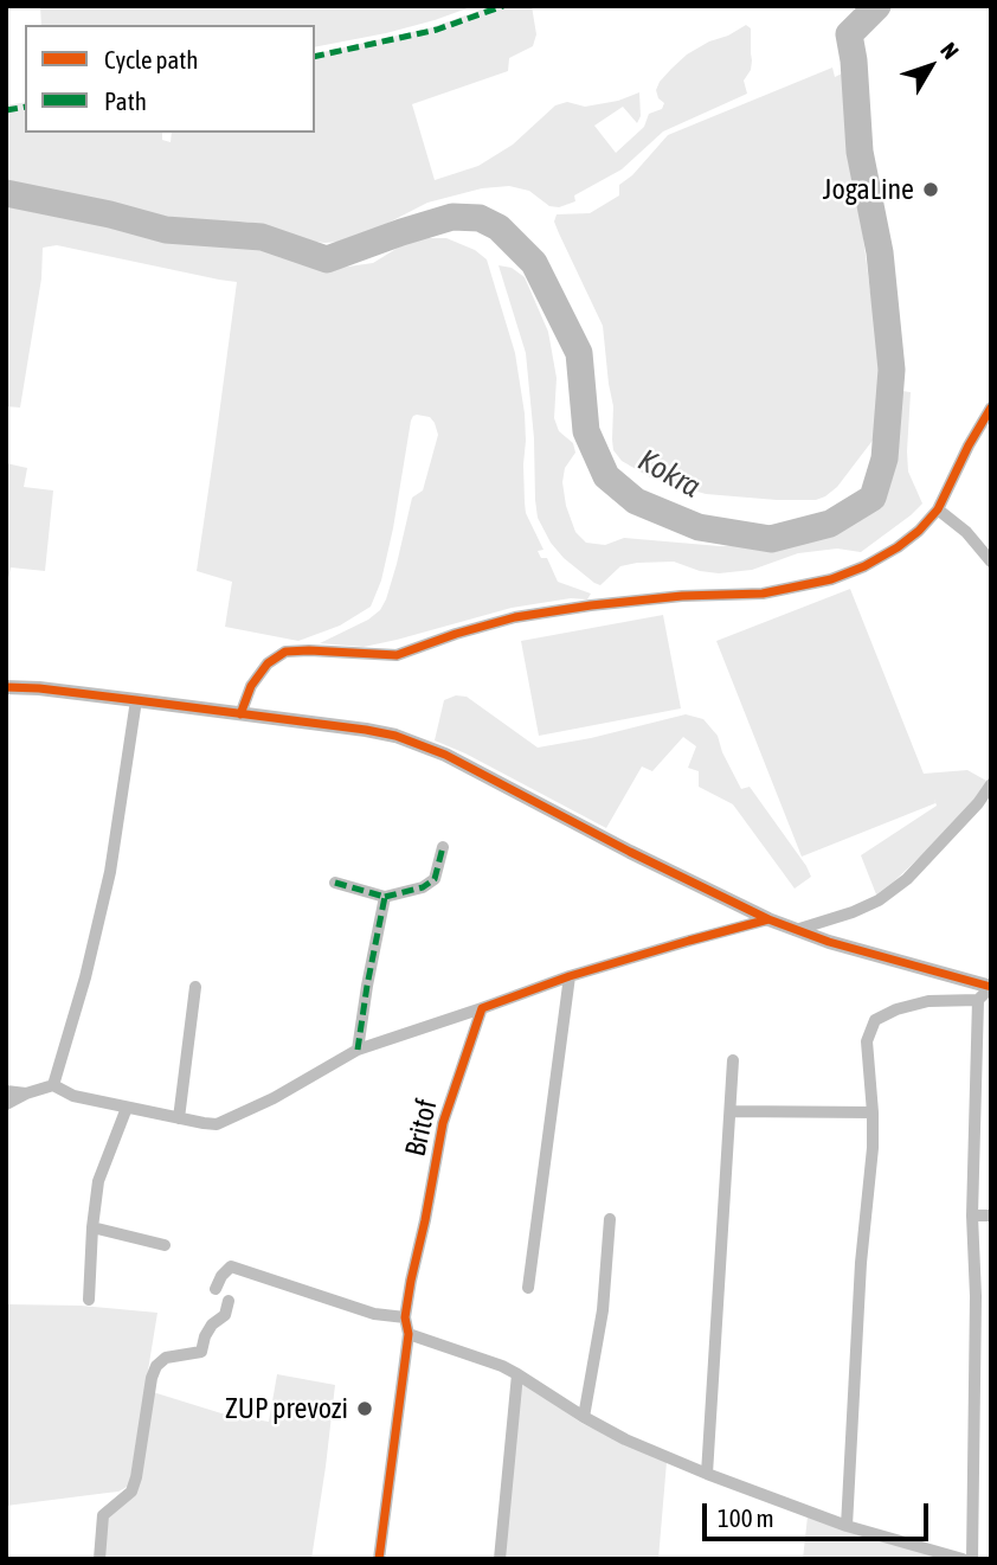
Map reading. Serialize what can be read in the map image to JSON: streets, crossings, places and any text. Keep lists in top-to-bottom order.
{
  "streets": {
    "street": ["Britof"]
  },
  "water": ["Kokra"],
  "places": ["JogaLine", "ZUP prevozi"],
  "legend": ["Cycle path", "Path"],
  "scale_bar": "100 m",
  "north": "top right"
}
